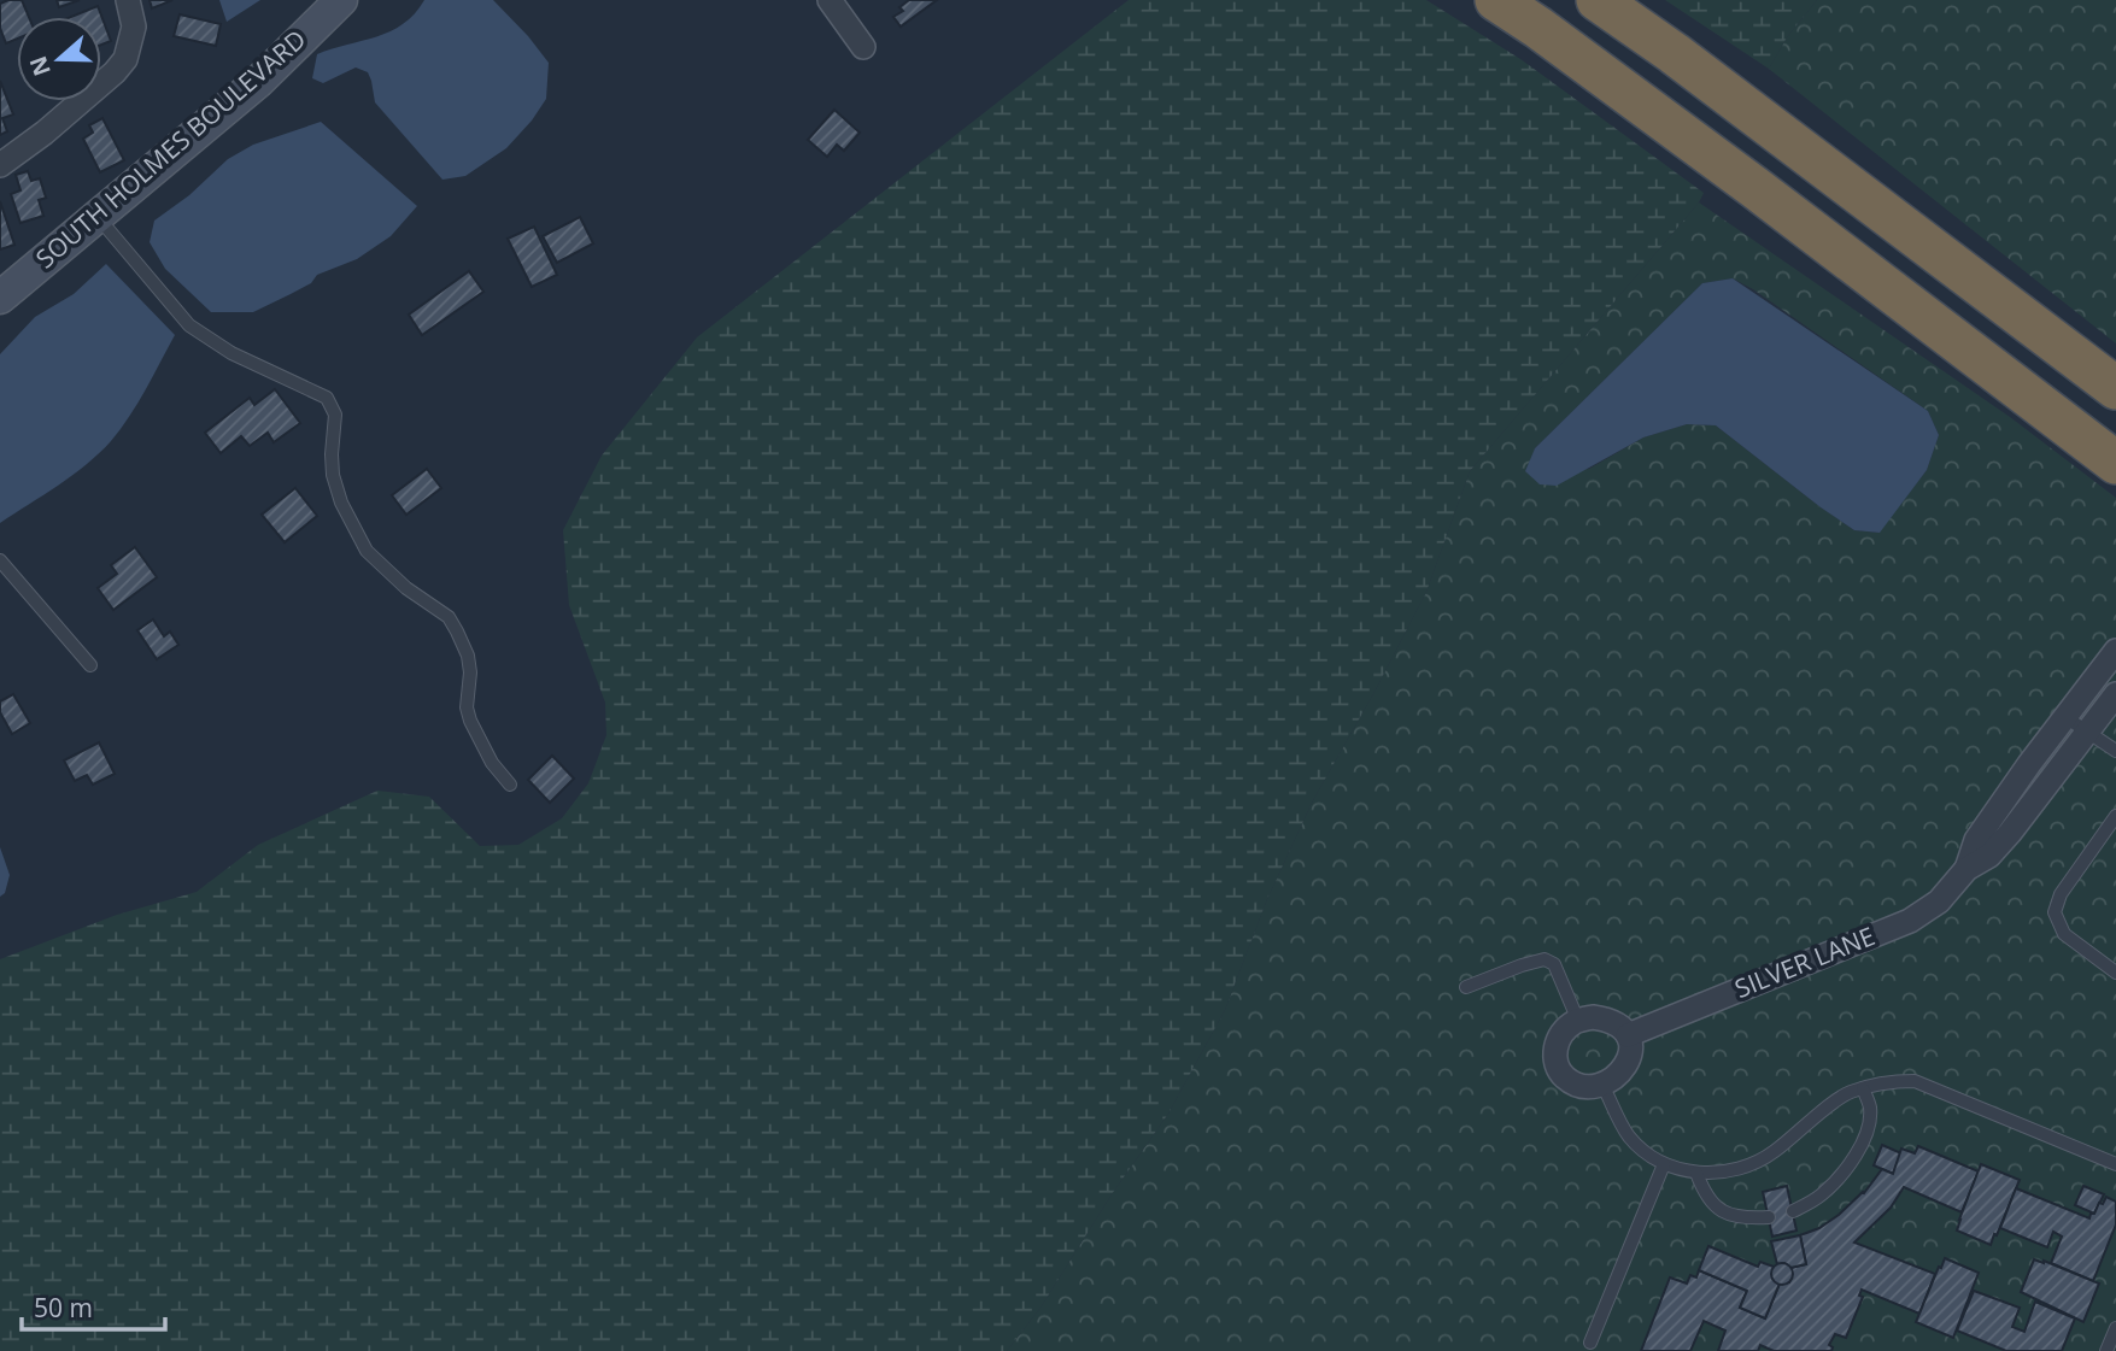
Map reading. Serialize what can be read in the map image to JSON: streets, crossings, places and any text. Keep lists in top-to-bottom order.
{
  "streets": {
    "main road": ["SOUTH HOLMES BOULEVARD"],
    "street": ["SILVER LANE"]
  },
  "scale_bar": "50 m",
  "north": "left"
}
